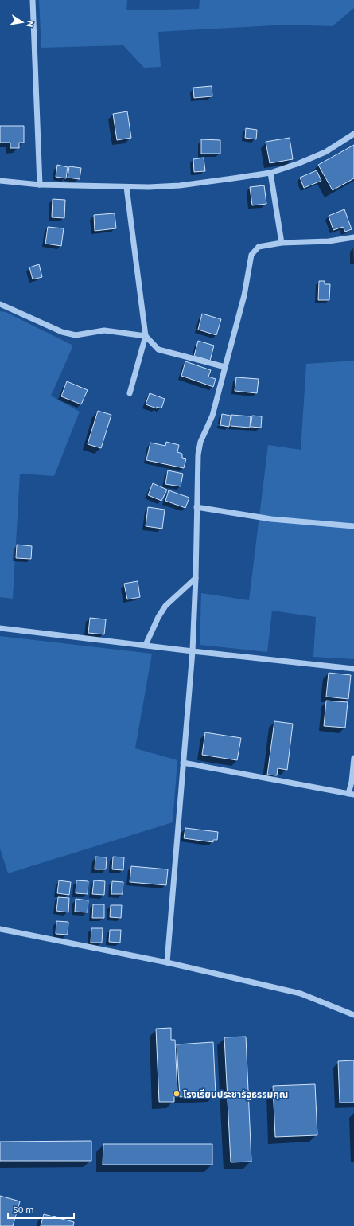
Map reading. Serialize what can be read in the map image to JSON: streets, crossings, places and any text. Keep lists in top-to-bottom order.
{
  "places": ["โรงเรียนประชารัฐธรรมคุณ"],
  "scale_bar": "50 m",
  "north": "right"
}
